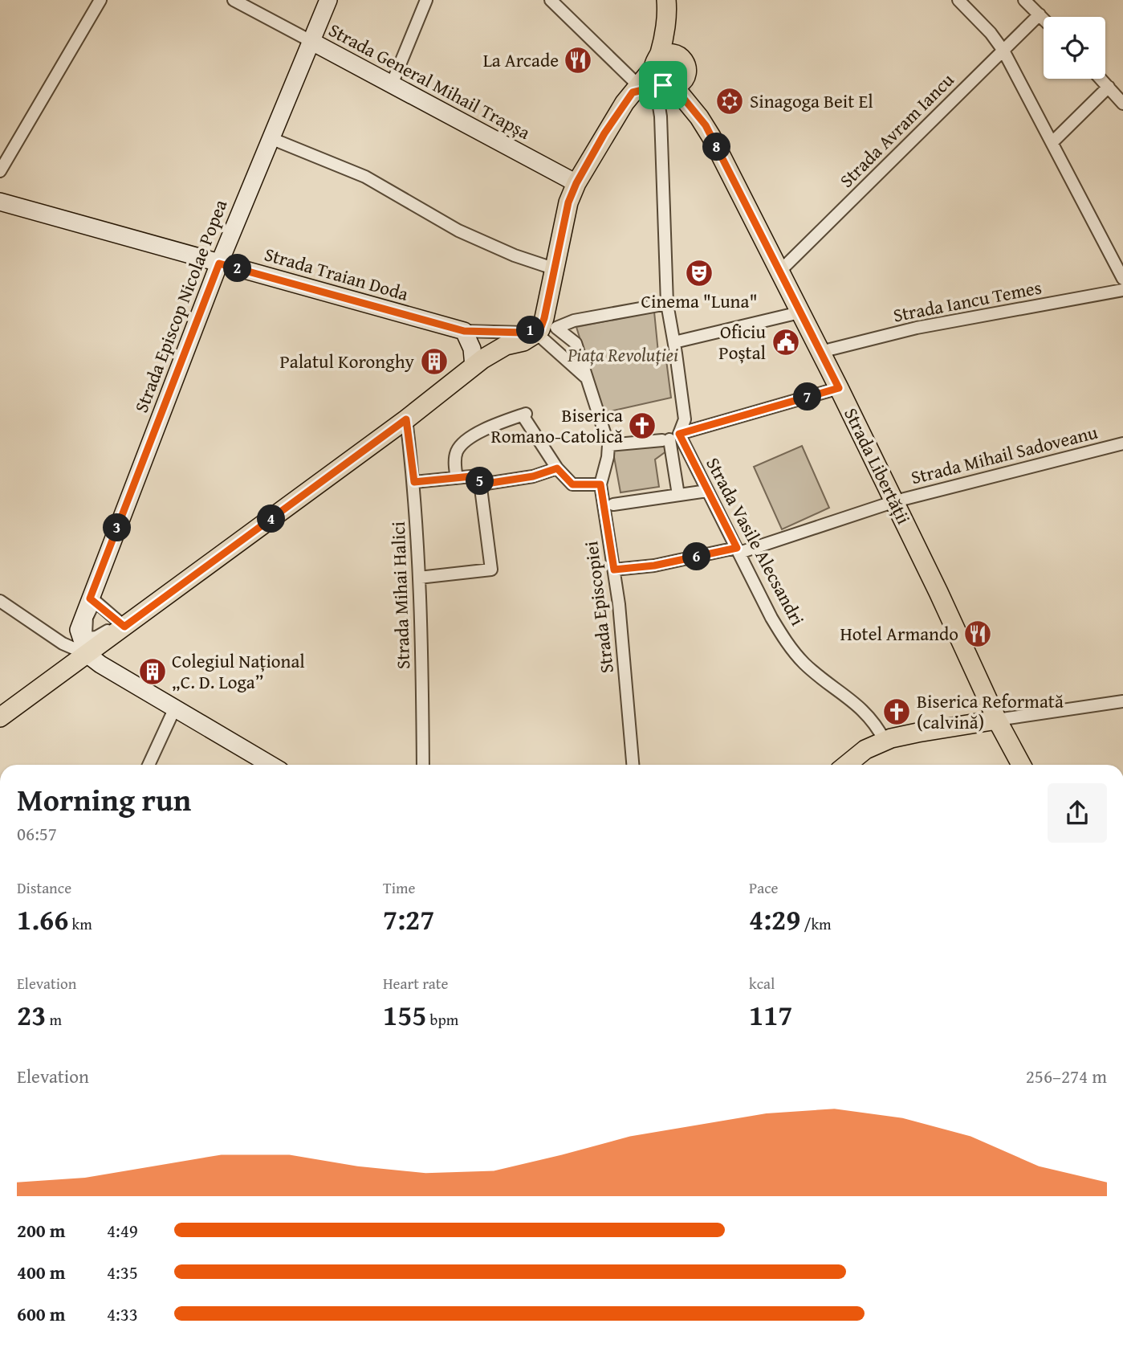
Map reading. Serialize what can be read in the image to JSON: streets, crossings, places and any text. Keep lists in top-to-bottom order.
{
  "streets": {
    "main road": [
      "Strada General Mihail Trapșa",
      "Strada Traian Doda",
      "Strada Episcop Nicolae Popea",
      "Strada Libertății"
    ],
    "street": [
      "Strada Avram Iancu",
      "Strada Iancu Temes",
      "Strada Mihail Sadoveanu",
      "Strada Vasile Alecsandri",
      "Strada Mihai Halici",
      "Strada Episcopiei"
    ]
  },
  "crossings": [
    ["Strada General Mihail Trapșa", "Strada Episcop Nicolae Popea"],
    ["Strada Avram Iancu", "Strada Libertății"],
    ["Strada Traian Doda", "Strada Episcop Nicolae Popea"],
    ["Strada Iancu Temes", "Strada Libertății"],
    ["Strada Mihail Sadoveanu", "Strada Libertății"],
    ["Strada Mihail Sadoveanu", "Strada Vasile Alecsandri"],
    ["Strada Mihail Sadoveanu", "Strada Episcopiei"]
  ],
  "parks": ["Piața Revoluției"],
  "places": {
    "restaurant": ["La Arcade", "Hotel Armando"],
    "synagogue": ["Sinagoga Beit El"],
    "theatre": ["Cinema \"Luna\""],
    "public building": ["Oficiu Poștal"],
    "building": ["Palatul Koronghy", "Colegiul Național „C. D. Loga”"],
    "church": ["Biserica Romano-Catolică", "Biserica Reformată (calvină)"]
  },
  "page": {
    "pins": [
      "8",
      "2",
      "1",
      "7",
      "5",
      "4",
      "3",
      "6"
    ],
    "heading": ["Morning run", "06:57"],
    "stats": [
      ["Distance", "1.66 km"],
      ["Time", "7:27"],
      ["Pace", "4:29 /km"],
      ["Elevation", "23 m"],
      ["Heart rate", "155 bpm"],
      ["kcal", "117"]
    ],
    "chart": ["Elevation", "256–274 m"],
    "list": [
      {
        "name": "200 m",
        "note": "4:49"
      },
      {
        "name": "400 m",
        "note": "4:35"
      },
      {
        "name": "600 m",
        "note": "4:33"
      }
    ]
  }
}
